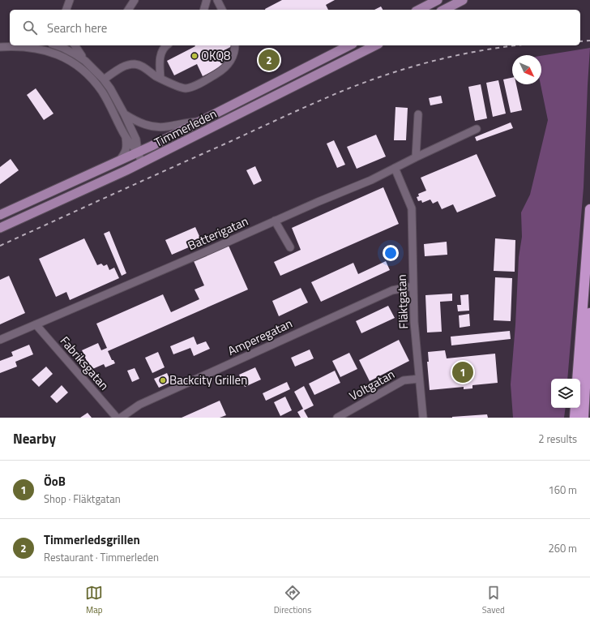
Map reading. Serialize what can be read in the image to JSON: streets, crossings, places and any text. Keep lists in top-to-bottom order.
{
  "streets": {
    "main road": ["Timmerleden"],
    "street": [
      "Batterigatan",
      "Fläktgatan",
      "Amperegatan",
      "Fabriksgatan",
      "Voltgatan"
    ]
  },
  "crossings": [
    ["Batterigatan", "Fläktgatan"],
    ["Batterigatan", "Fabriksgatan"],
    ["Fläktgatan", "Amperegatan"],
    ["Fläktgatan", "Voltgatan"]
  ],
  "places": ["OKQ8", "Backcity Grillen"],
  "north": "bottom right",
  "page": {
    "search": "Search here",
    "pins": ["2", "1"],
    "heading": ["Nearby", "2 results"],
    "list": [
      {
        "mark": "1",
        "name": "ÖoB",
        "note": "Shop · Fläktgatan",
        "value": "160 m"
      },
      {
        "mark": "2",
        "name": "Timmerledsgrillen",
        "note": "Restaurant · Timmerleden",
        "value": "260 m"
      }
    ],
    "nav": ["Map", "Directions", "Saved"]
  }
}
